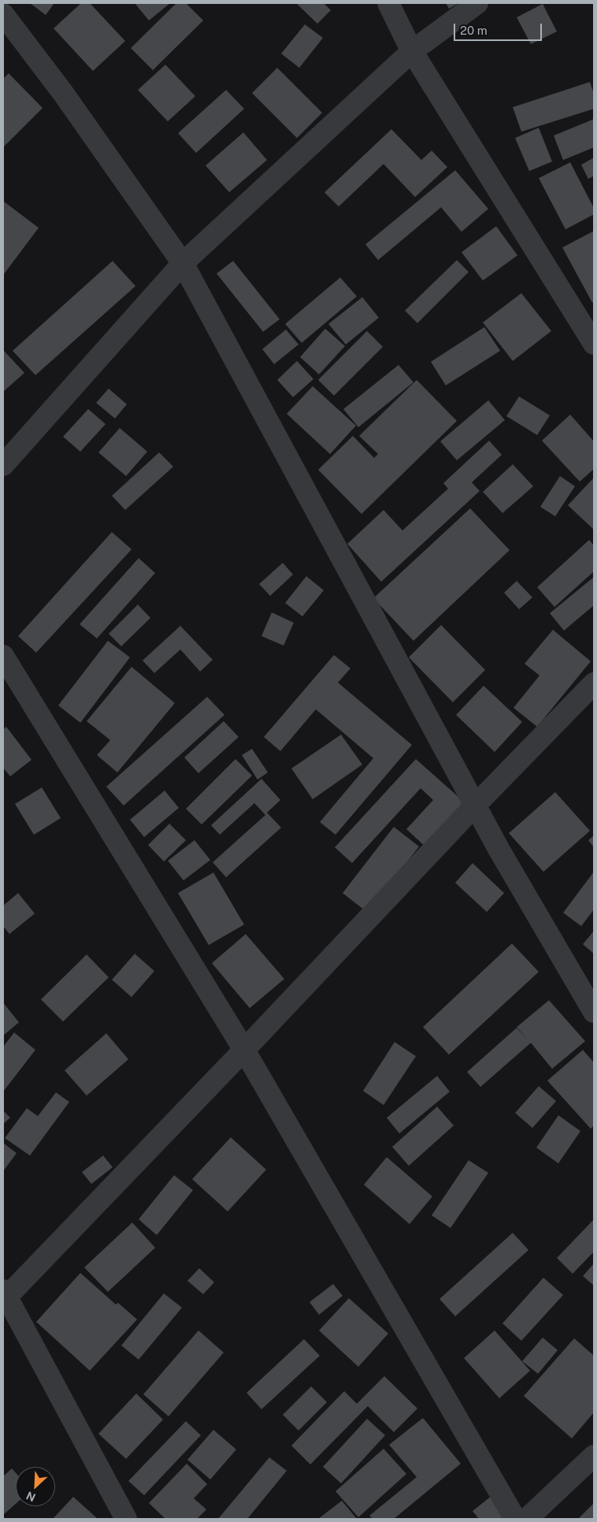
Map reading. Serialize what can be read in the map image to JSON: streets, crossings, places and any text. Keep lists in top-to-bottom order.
{
  "scale_bar": "20 m",
  "north": "bottom left"
}
